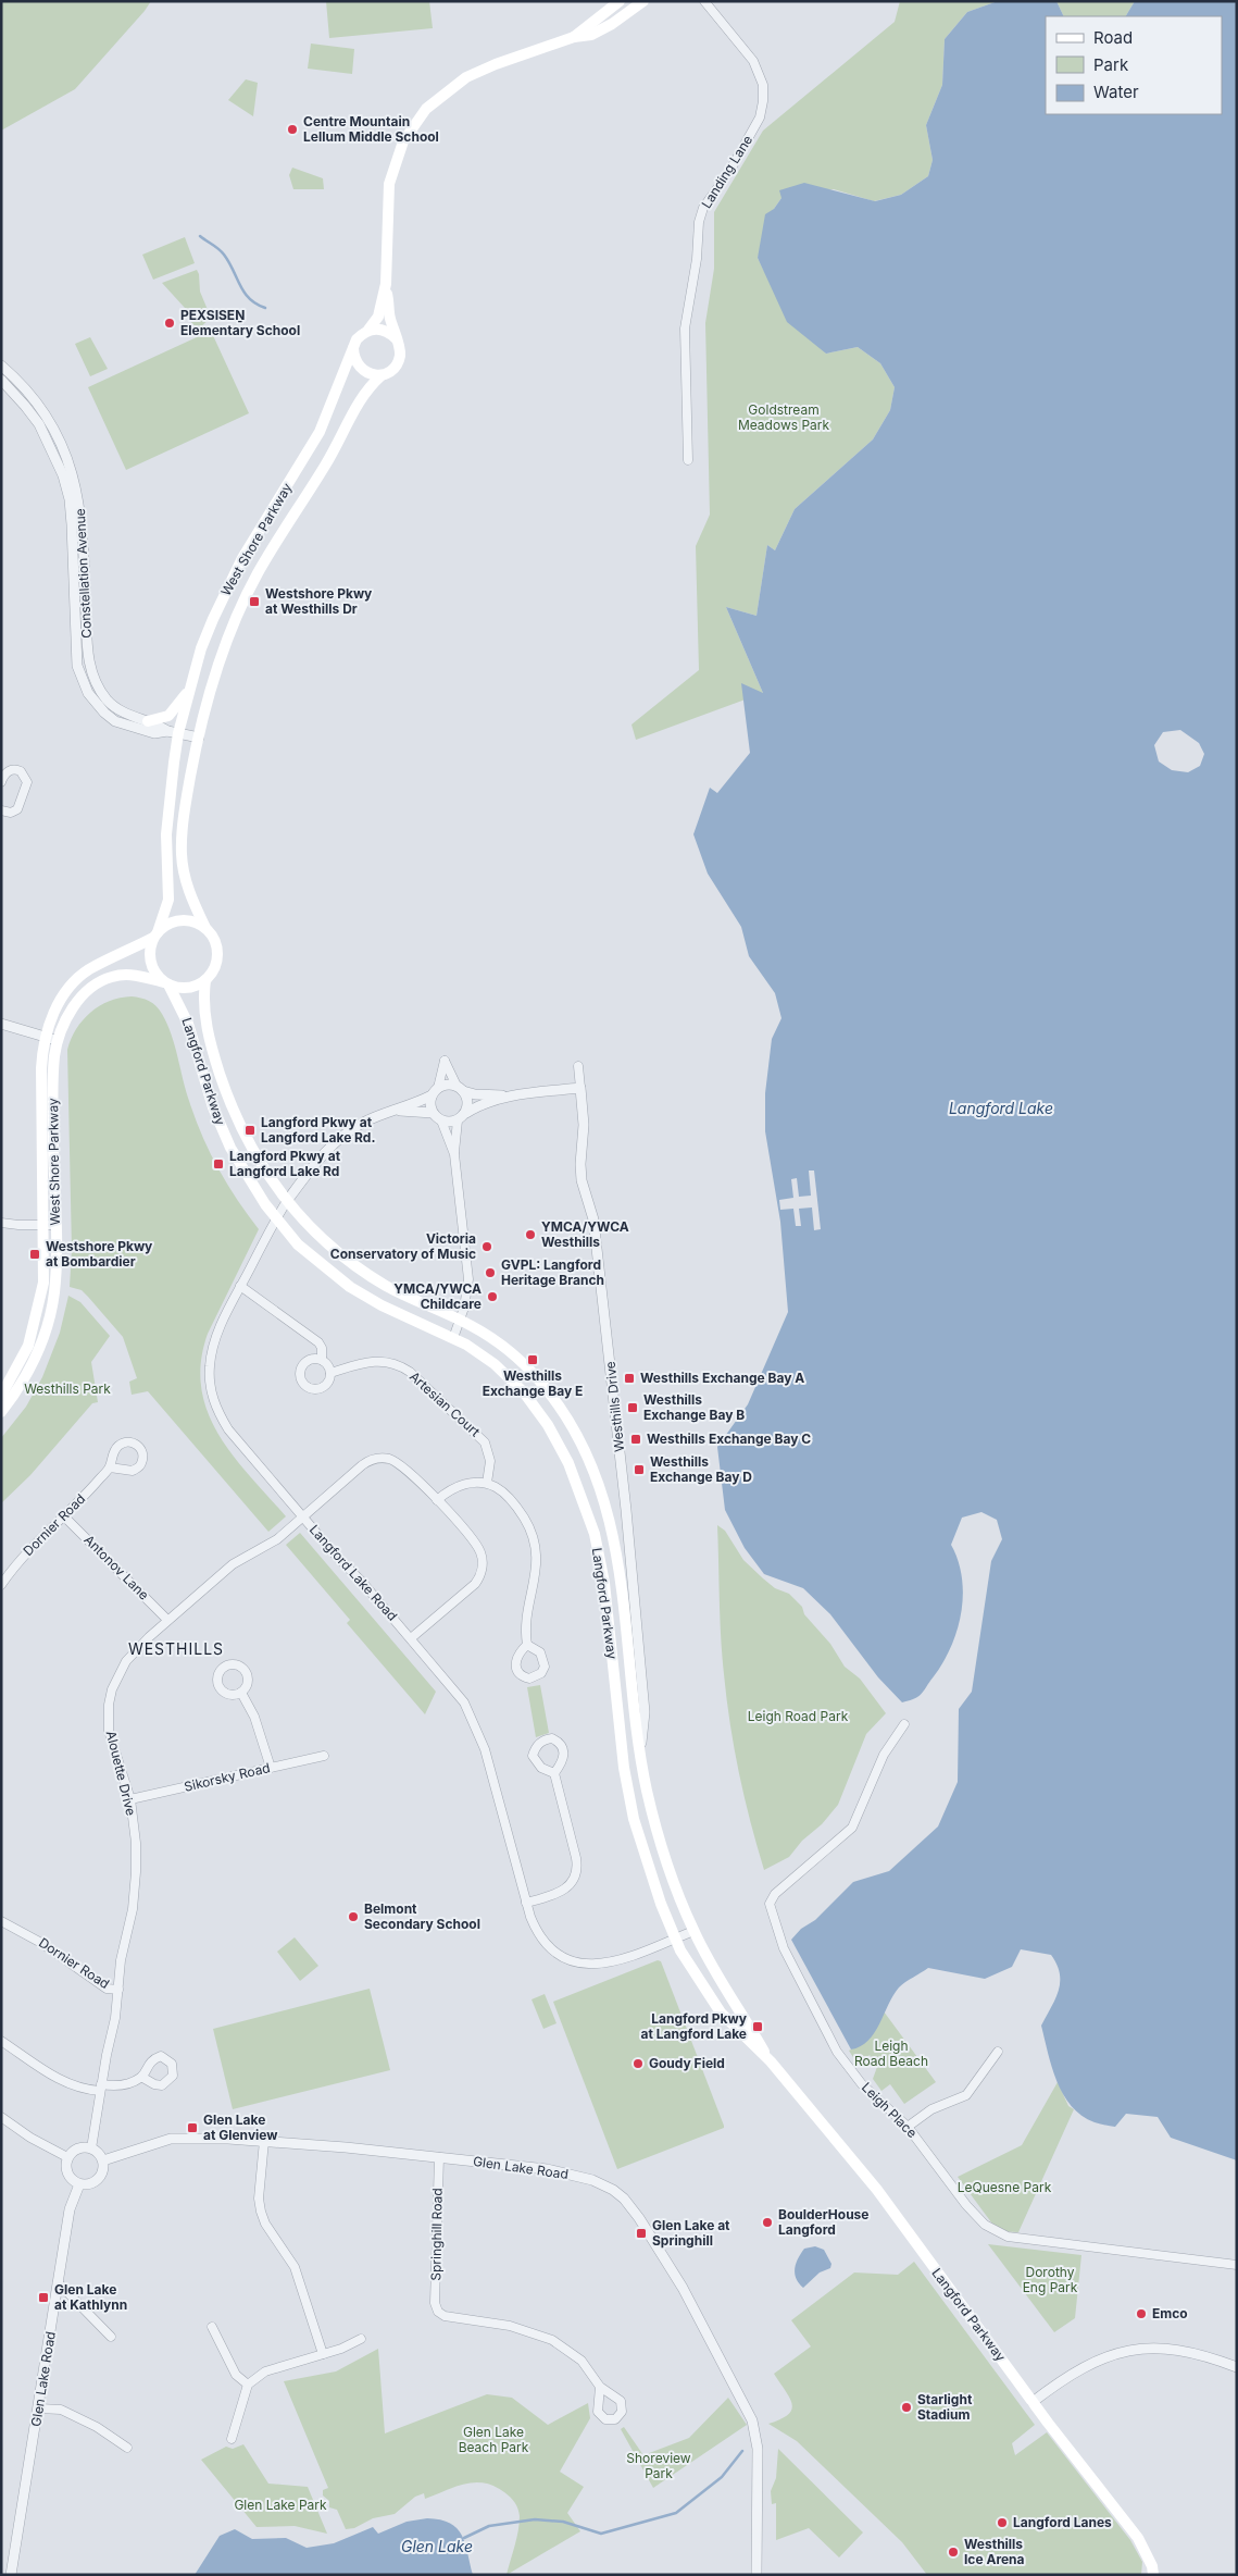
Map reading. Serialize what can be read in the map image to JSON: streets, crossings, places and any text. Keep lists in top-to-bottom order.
{
  "streets": {
    "main road": ["West Shore Parkway", "Langford Parkway"],
    "street": [
      "Landing Lane",
      "Constellation Avenue",
      "Artesian Court",
      "Westhills Drive",
      "Dornier Road",
      "Antonov Lane",
      "Langford Lake Road",
      "Alouette Drive",
      "Sikorsky Road",
      "Leigh Place",
      "Glen Lake Road",
      "Springhill Road"
    ]
  },
  "crossings": [
    ["West Shore Parkway", "Constellation Avenue"],
    ["West Shore Parkway", "Langford Parkway"],
    ["Langford Parkway", "Westhills Drive"],
    ["Langford Parkway", "Langford Lake Road"],
    ["Dornier Road", "Antonov Lane"],
    ["Dornier Road", "Alouette Drive"],
    ["Antonov Lane", "Alouette Drive"],
    ["Langford Lake Road", "Alouette Drive"],
    ["Alouette Drive", "Sikorsky Road"],
    ["Alouette Drive", "Glen Lake Road"],
    ["Glen Lake Road", "Springhill Road"]
  ],
  "districts": ["WESTHILLS"],
  "water": ["Langford Lake", "Glen Lake"],
  "parks": [
    "Goldstream Meadows Park",
    "Westhills Park",
    "Leigh Road Park",
    "Leigh Road Beach",
    "LeQuesne Park",
    "Dorothy Eng Park",
    "Glen Lake Beach Park",
    "Shoreview Park",
    "Glen Lake Park"
  ],
  "places": {
    "other": [
      "Centre Mountain Lellum Middle School",
      "PEXSISEṈ Elementary School",
      "YMCA/YWCA Westhills",
      "Victoria Conservatory of Music",
      "GVPL: Langford Heritage Branch",
      "YMCA/YWCA Childcare",
      "Belmont Secondary School",
      "Goudy Field",
      "BoulderHouse Langford",
      "Emco",
      "Starlight Stadium",
      "Langford Lanes",
      "Westhills Ice Arena"
    ],
    "transit": [
      "Westshore Pkwy at Westhills Dr",
      "Langford Pkwy at Langford Lake Rd.",
      "Langford Pkwy at Langford Lake Rd",
      "Westshore Pkwy at Bombardier",
      "Westhills Exchange Bay E",
      "Westhills Exchange Bay A",
      "Westhills Exchange Bay B",
      "Westhills Exchange Bay C",
      "Westhills Exchange Bay D",
      "Langford Pkwy at Langford Lake",
      "Glen Lake at Glenview",
      "Glen Lake at Springhill",
      "Glen Lake at Kathlynn"
    ]
  },
  "legend": ["Road", "Park", "Water"]
}
